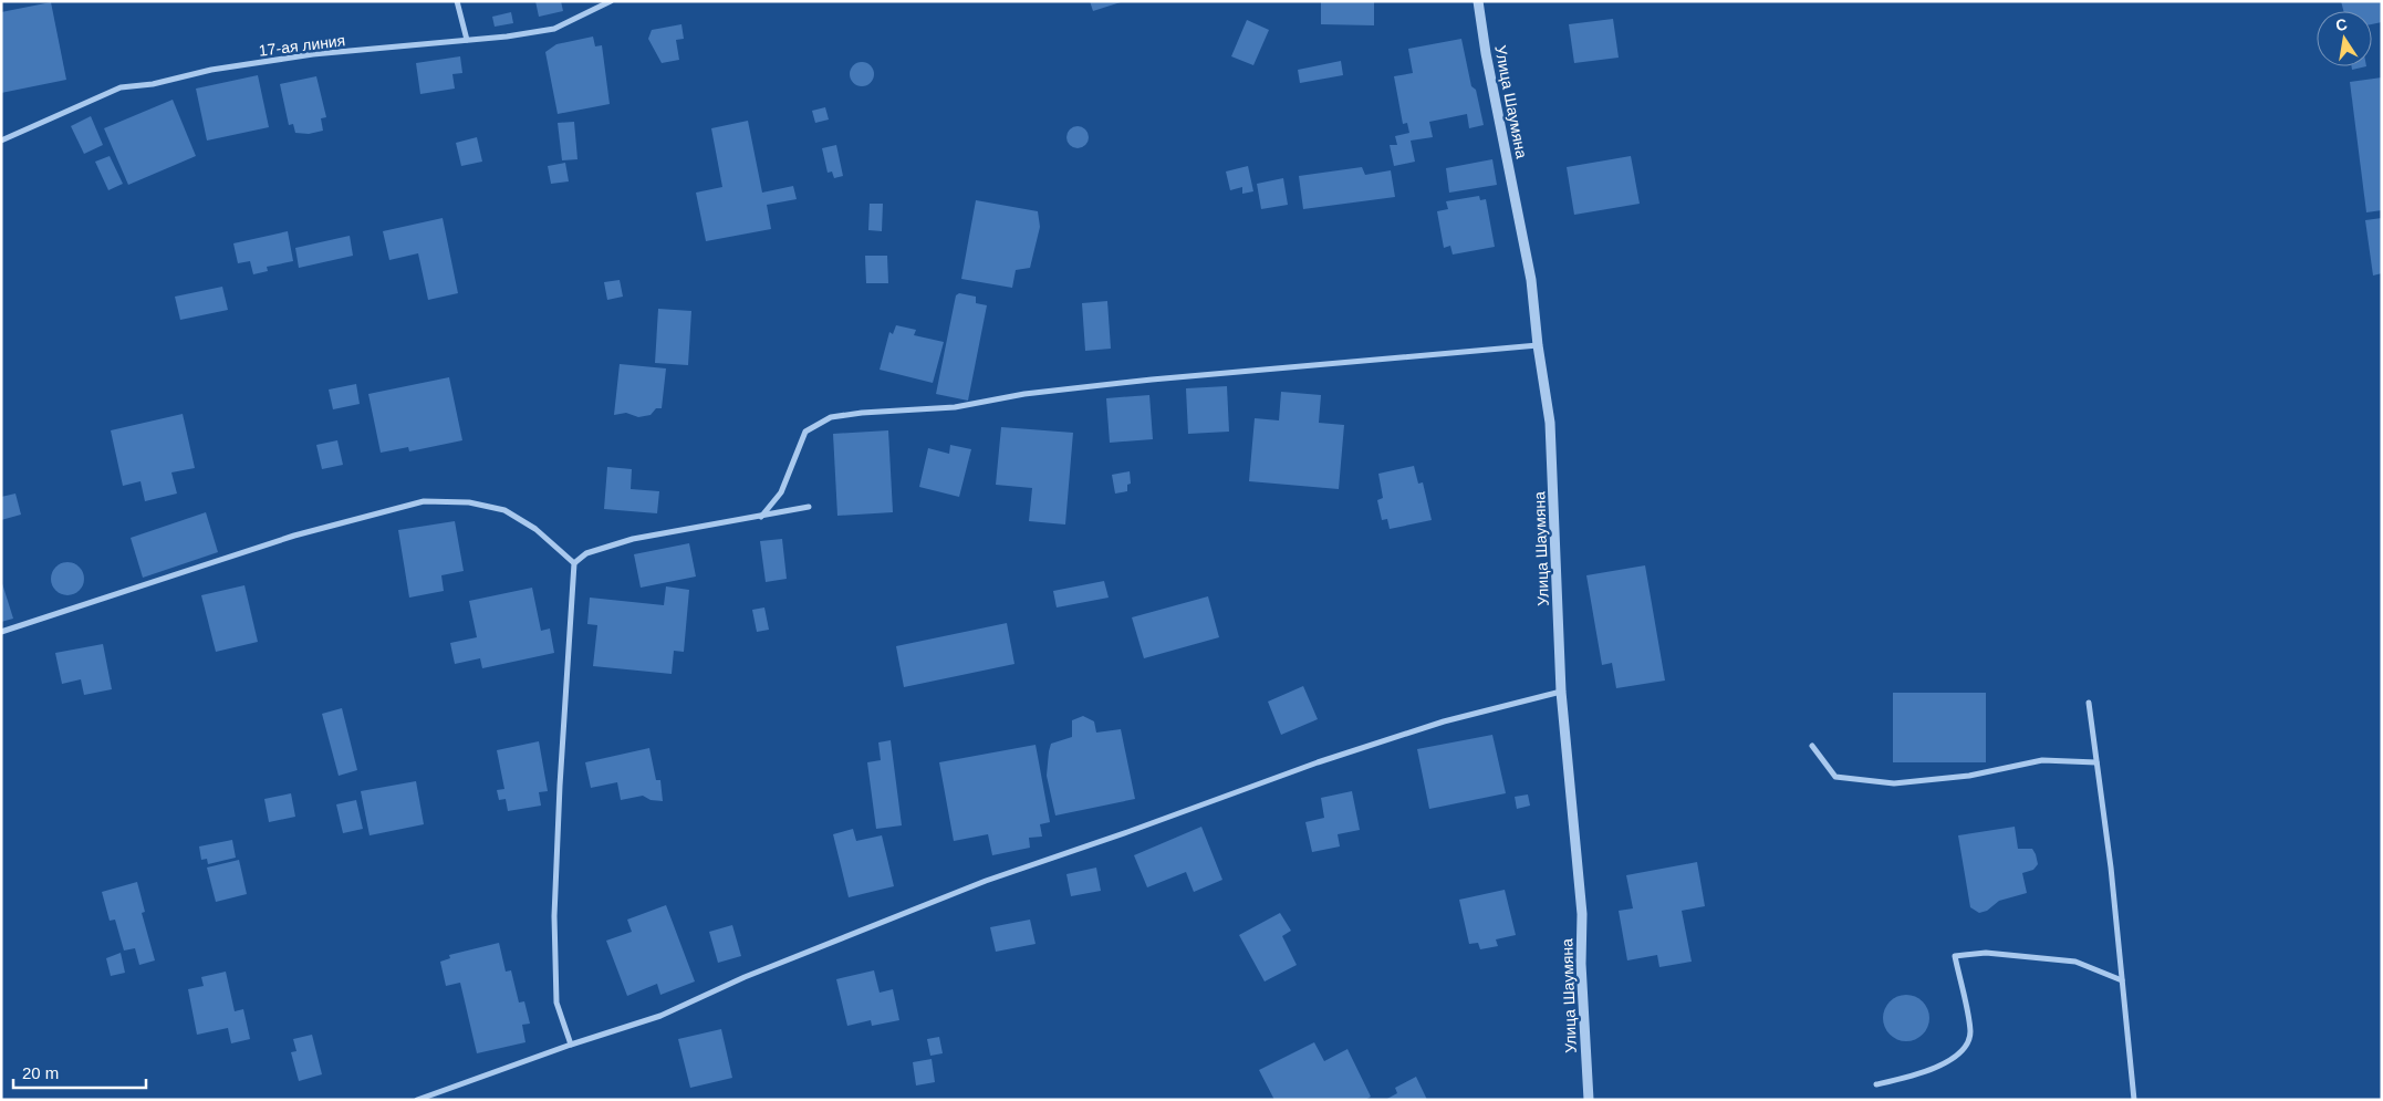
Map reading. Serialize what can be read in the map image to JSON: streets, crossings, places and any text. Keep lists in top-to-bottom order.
{
  "streets": {
    "street": ["17-ая линия", "Улица Шаумяна"]
  },
  "scale_bar": "20 m",
  "north": "top"
}
